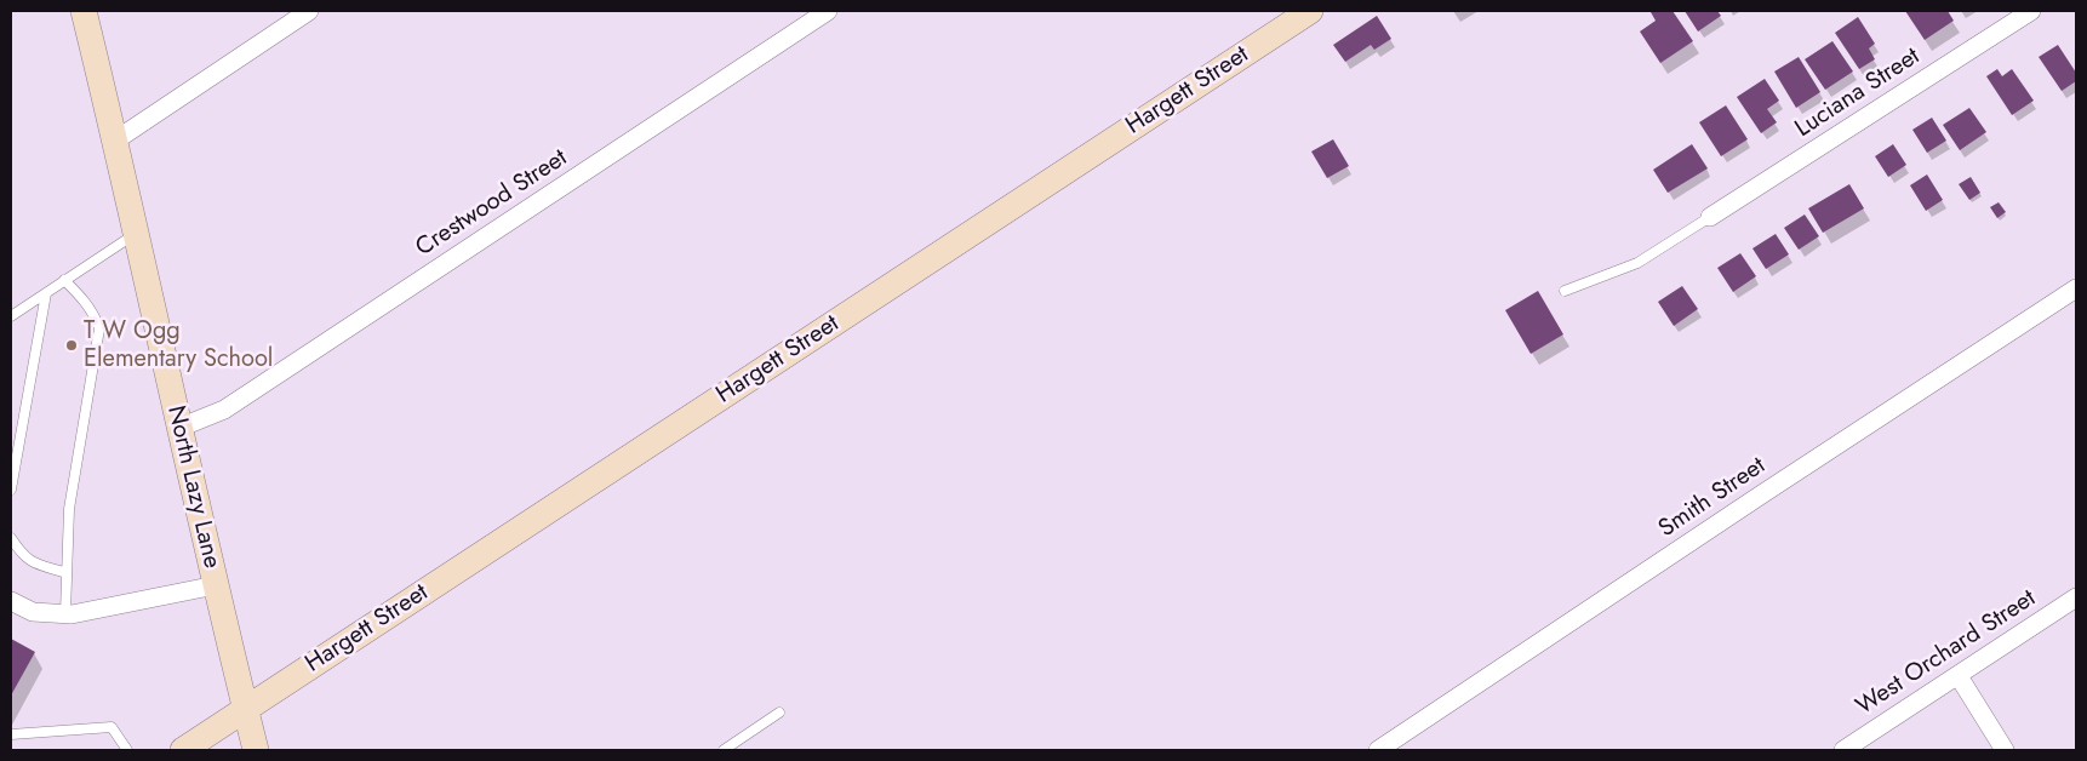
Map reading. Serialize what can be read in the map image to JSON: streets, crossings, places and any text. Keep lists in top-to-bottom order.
{
  "streets": {
    "street": [
      "Hargett Street",
      "Luciana Street",
      "Crestwood Street",
      "North Lazy Lane",
      "Smith Street",
      "West Orchard Street"
    ]
  },
  "crossings": [
    ["Hargett Street", "North Lazy Lane"],
    ["Crestwood Street", "North Lazy Lane"]
  ],
  "places": ["T W Ogg Elementary School"]
}
